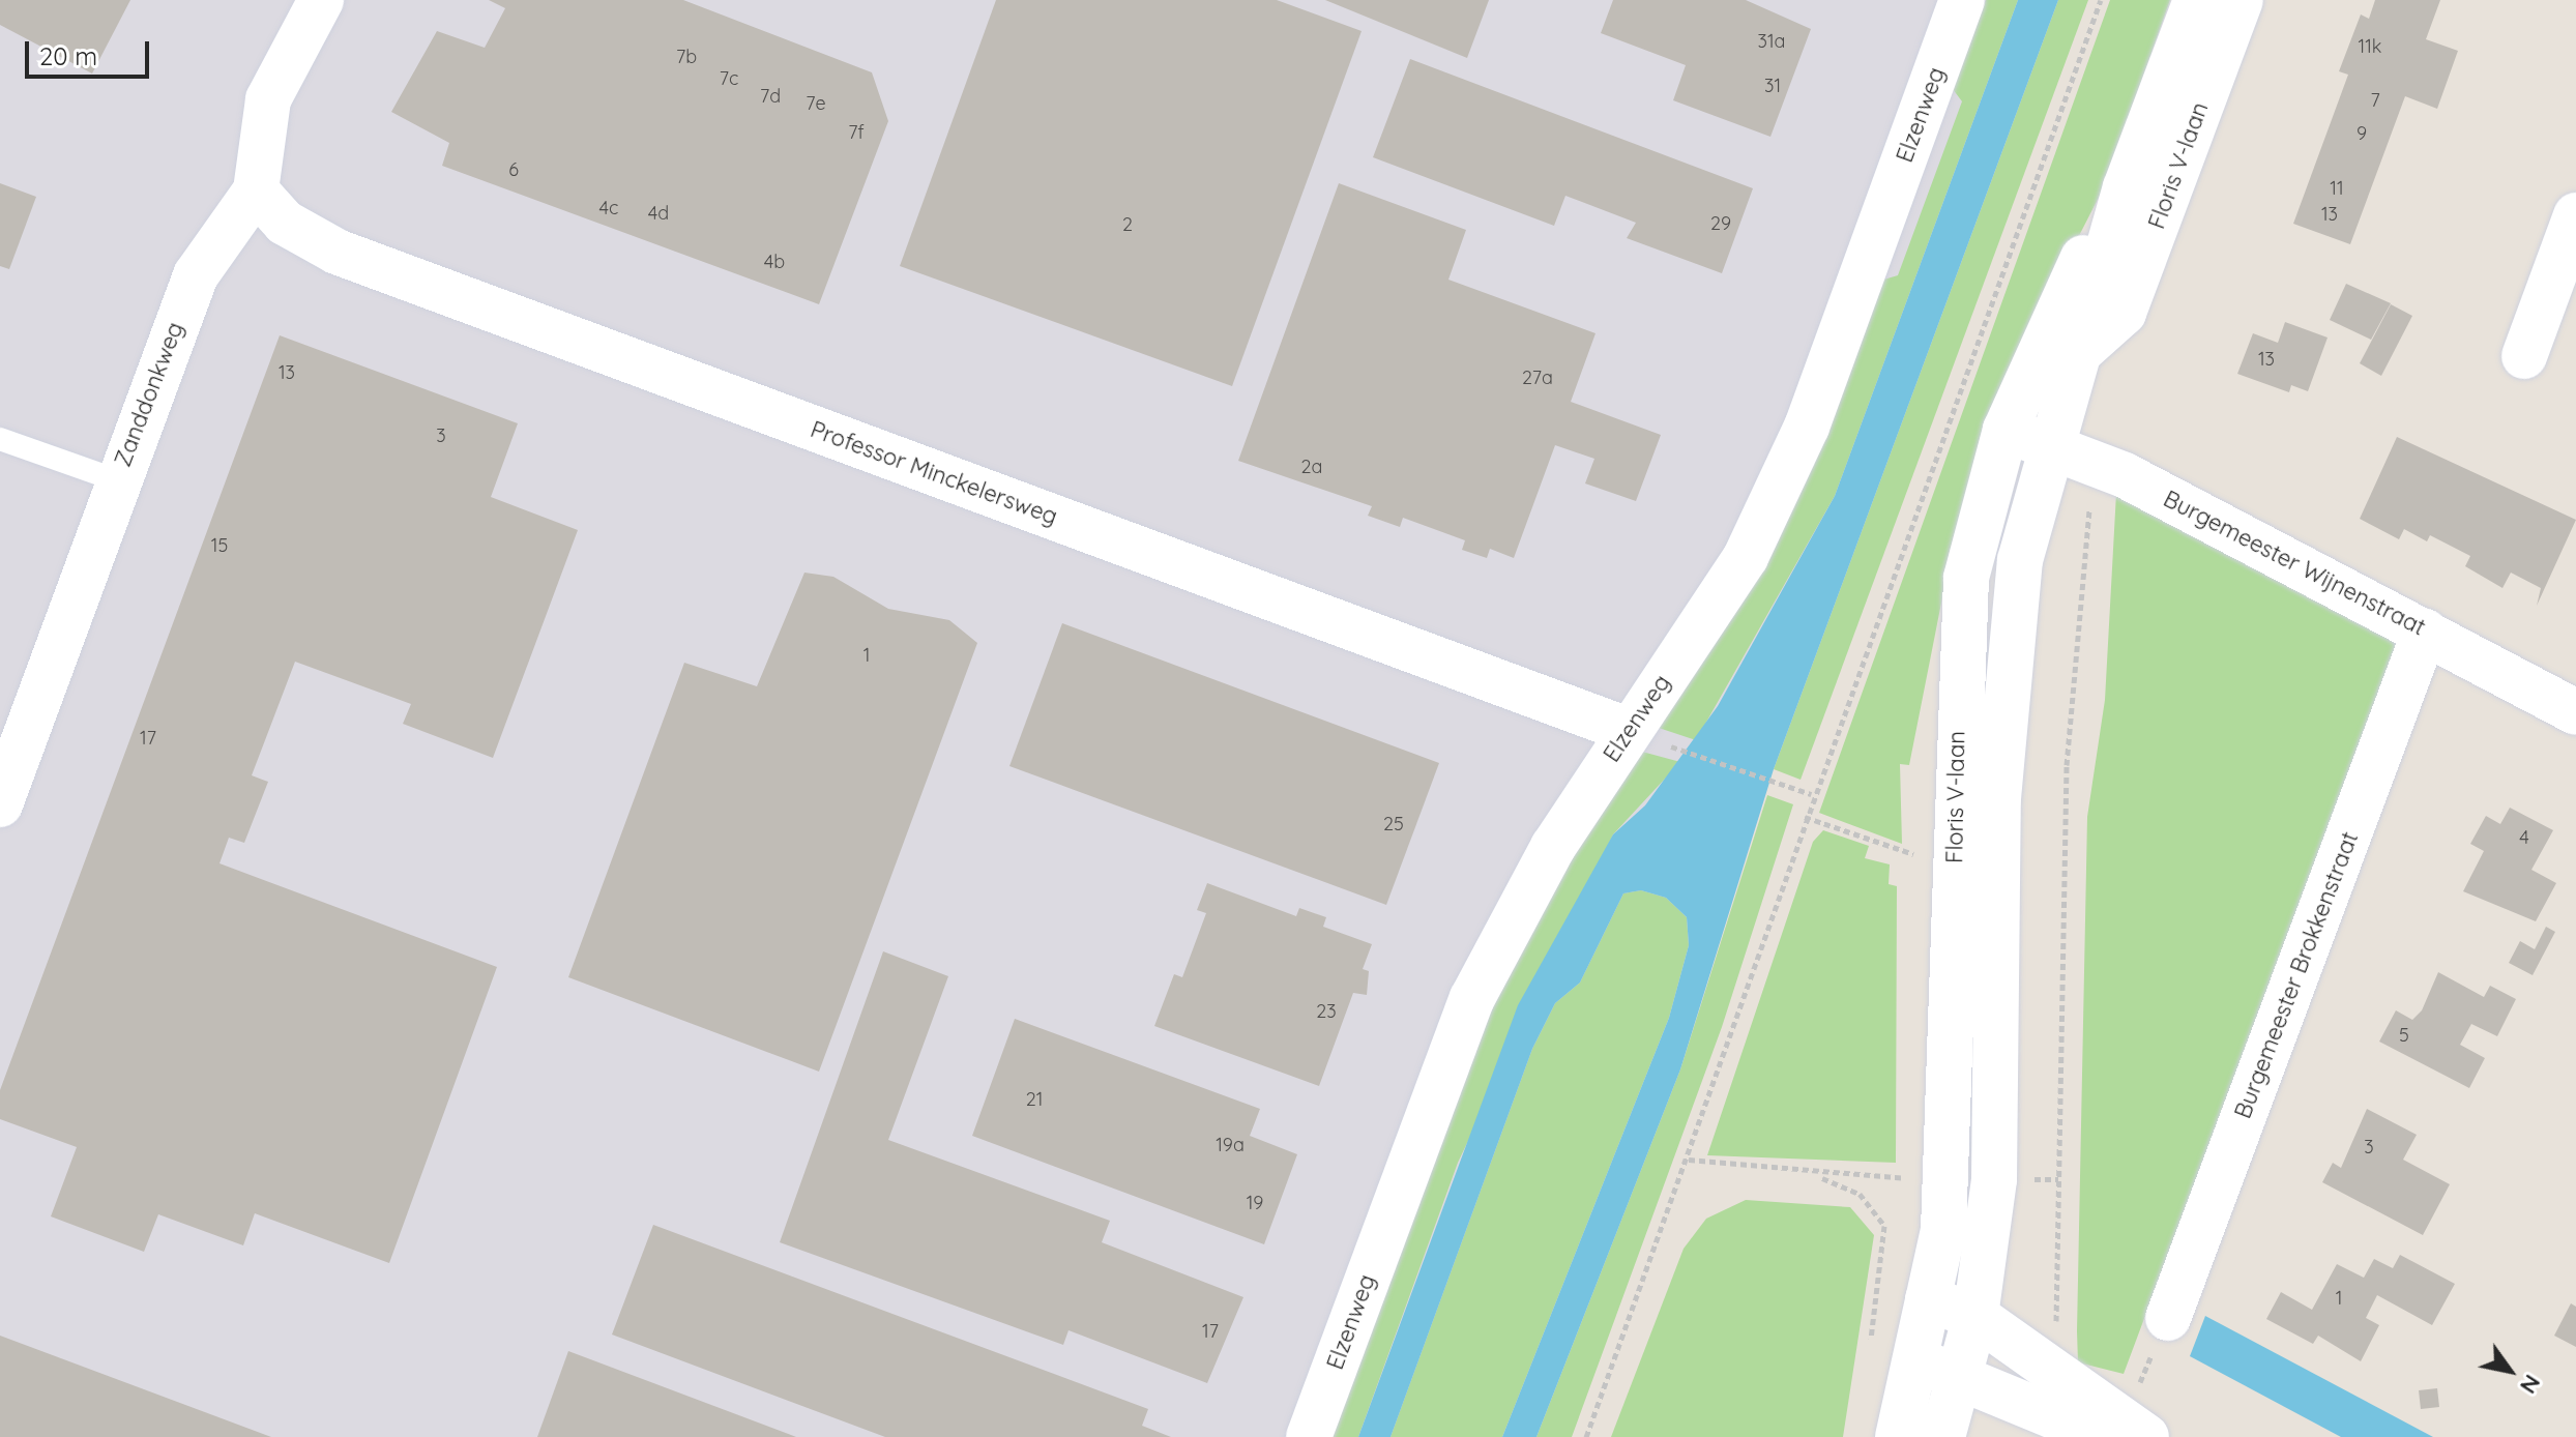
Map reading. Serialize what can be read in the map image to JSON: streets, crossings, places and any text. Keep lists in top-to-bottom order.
{
  "streets": {
    "street": [
      "Elzenweg",
      "Floris V-laan",
      "Zanddonkweg",
      "Professor Minckelersweg",
      "Burgemeester Wijnenstraat",
      "Burgemeester Brokkenstraat"
    ]
  },
  "crossings": [
    ["Elzenweg", "Professor Minckelersweg"],
    ["Floris V-laan", "Burgemeester Wijnenstraat"],
    ["Zanddonkweg", "Professor Minckelersweg"],
    ["Burgemeester Wijnenstraat", "Burgemeester Brokkenstraat"]
  ],
  "house_numbers": [
    "31a",
    "11k",
    "7b",
    "7c",
    "31",
    "7d",
    "7",
    "7e",
    "7f",
    "9",
    "6",
    "11",
    "4c",
    "4d",
    "13",
    "29",
    "2",
    "4b",
    "13",
    "13",
    "27a",
    "3",
    "2a",
    "15",
    "1",
    "17",
    "25",
    "4",
    "23",
    "5",
    "21",
    "19a",
    "3",
    "19",
    "1",
    "17"
  ],
  "scale_bar": "20 m",
  "north": "bottom right"
}
